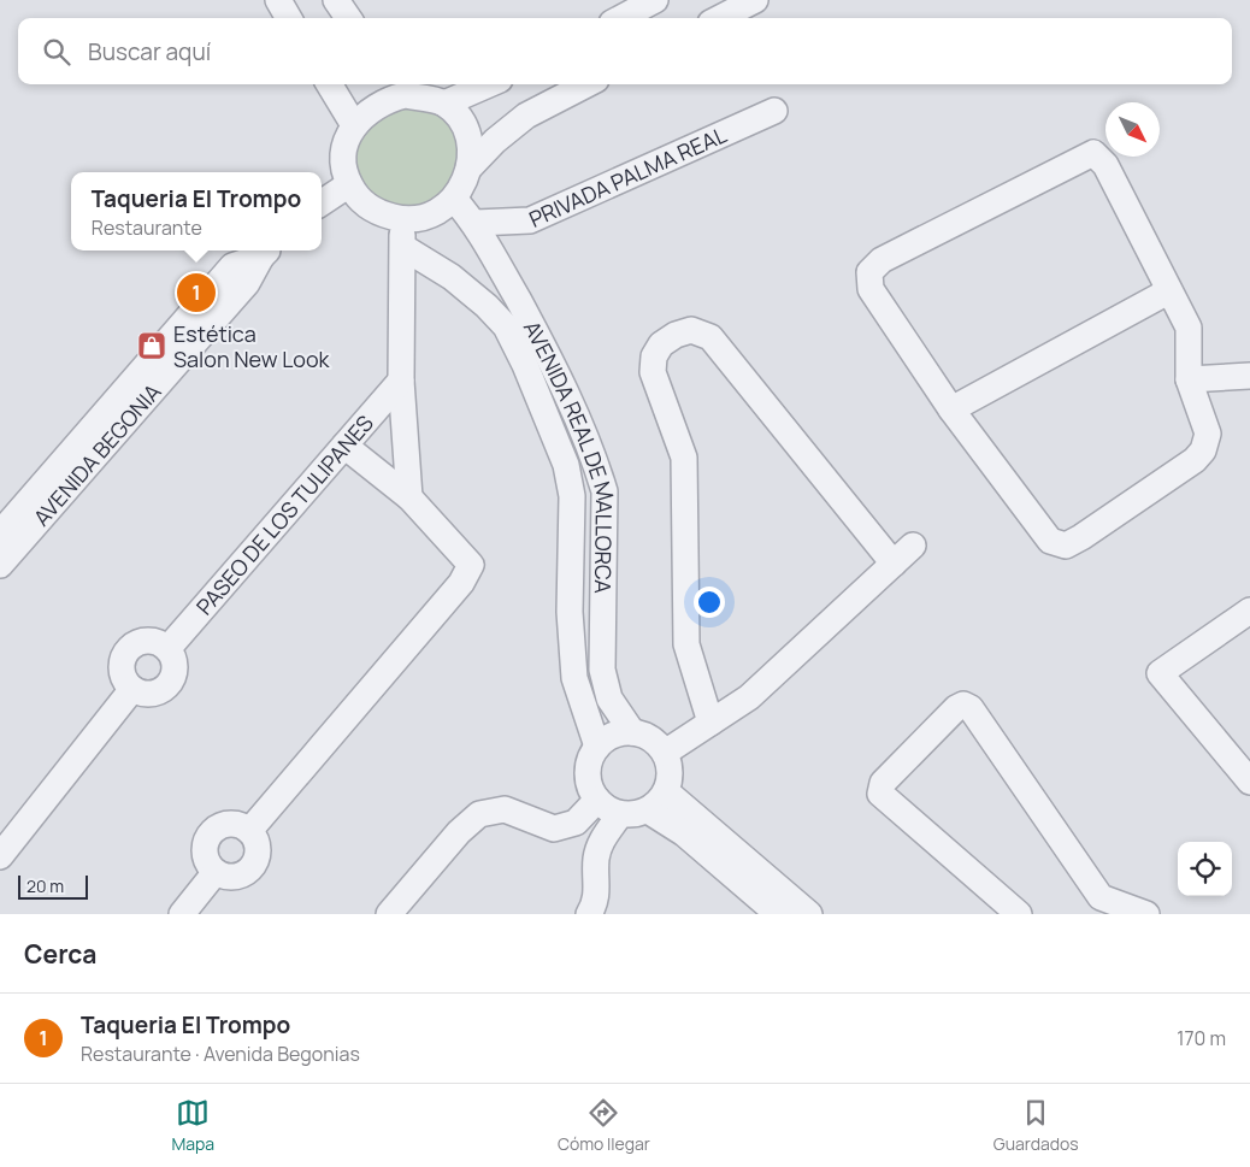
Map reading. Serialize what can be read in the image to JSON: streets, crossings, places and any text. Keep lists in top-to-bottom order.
{
  "streets": {
    "street": [
      "PRIVADA PALMA REAL",
      "AVENIDA BEGONIA",
      "AVENIDA REAL DE MALLORCA",
      "PASEO DE LOS TULIPANES"
    ]
  },
  "crossings": [
    ["PRIVADA PALMA REAL", "AVENIDA REAL DE MALLORCA"],
    ["AVENIDA REAL DE MALLORCA", "PASEO DE LOS TULIPANES"]
  ],
  "places": {
    "shop": ["Estética Salon New Look"]
  },
  "scale_bar": "20 m",
  "north": "bottom right",
  "page": {
    "search": "Buscar aquí",
    "popup": ["Taqueria El Trompo", "Restaurante"],
    "pins": "1",
    "scale": "20 m",
    "heading": "Cerca",
    "list": [
      {
        "mark": "1",
        "name": "Taqueria El Trompo",
        "note": "Restaurante · Avenida Begonias",
        "value": "170 m"
      }
    ],
    "nav": ["Mapa", "Cómo llegar", "Guardados"]
  }
}
